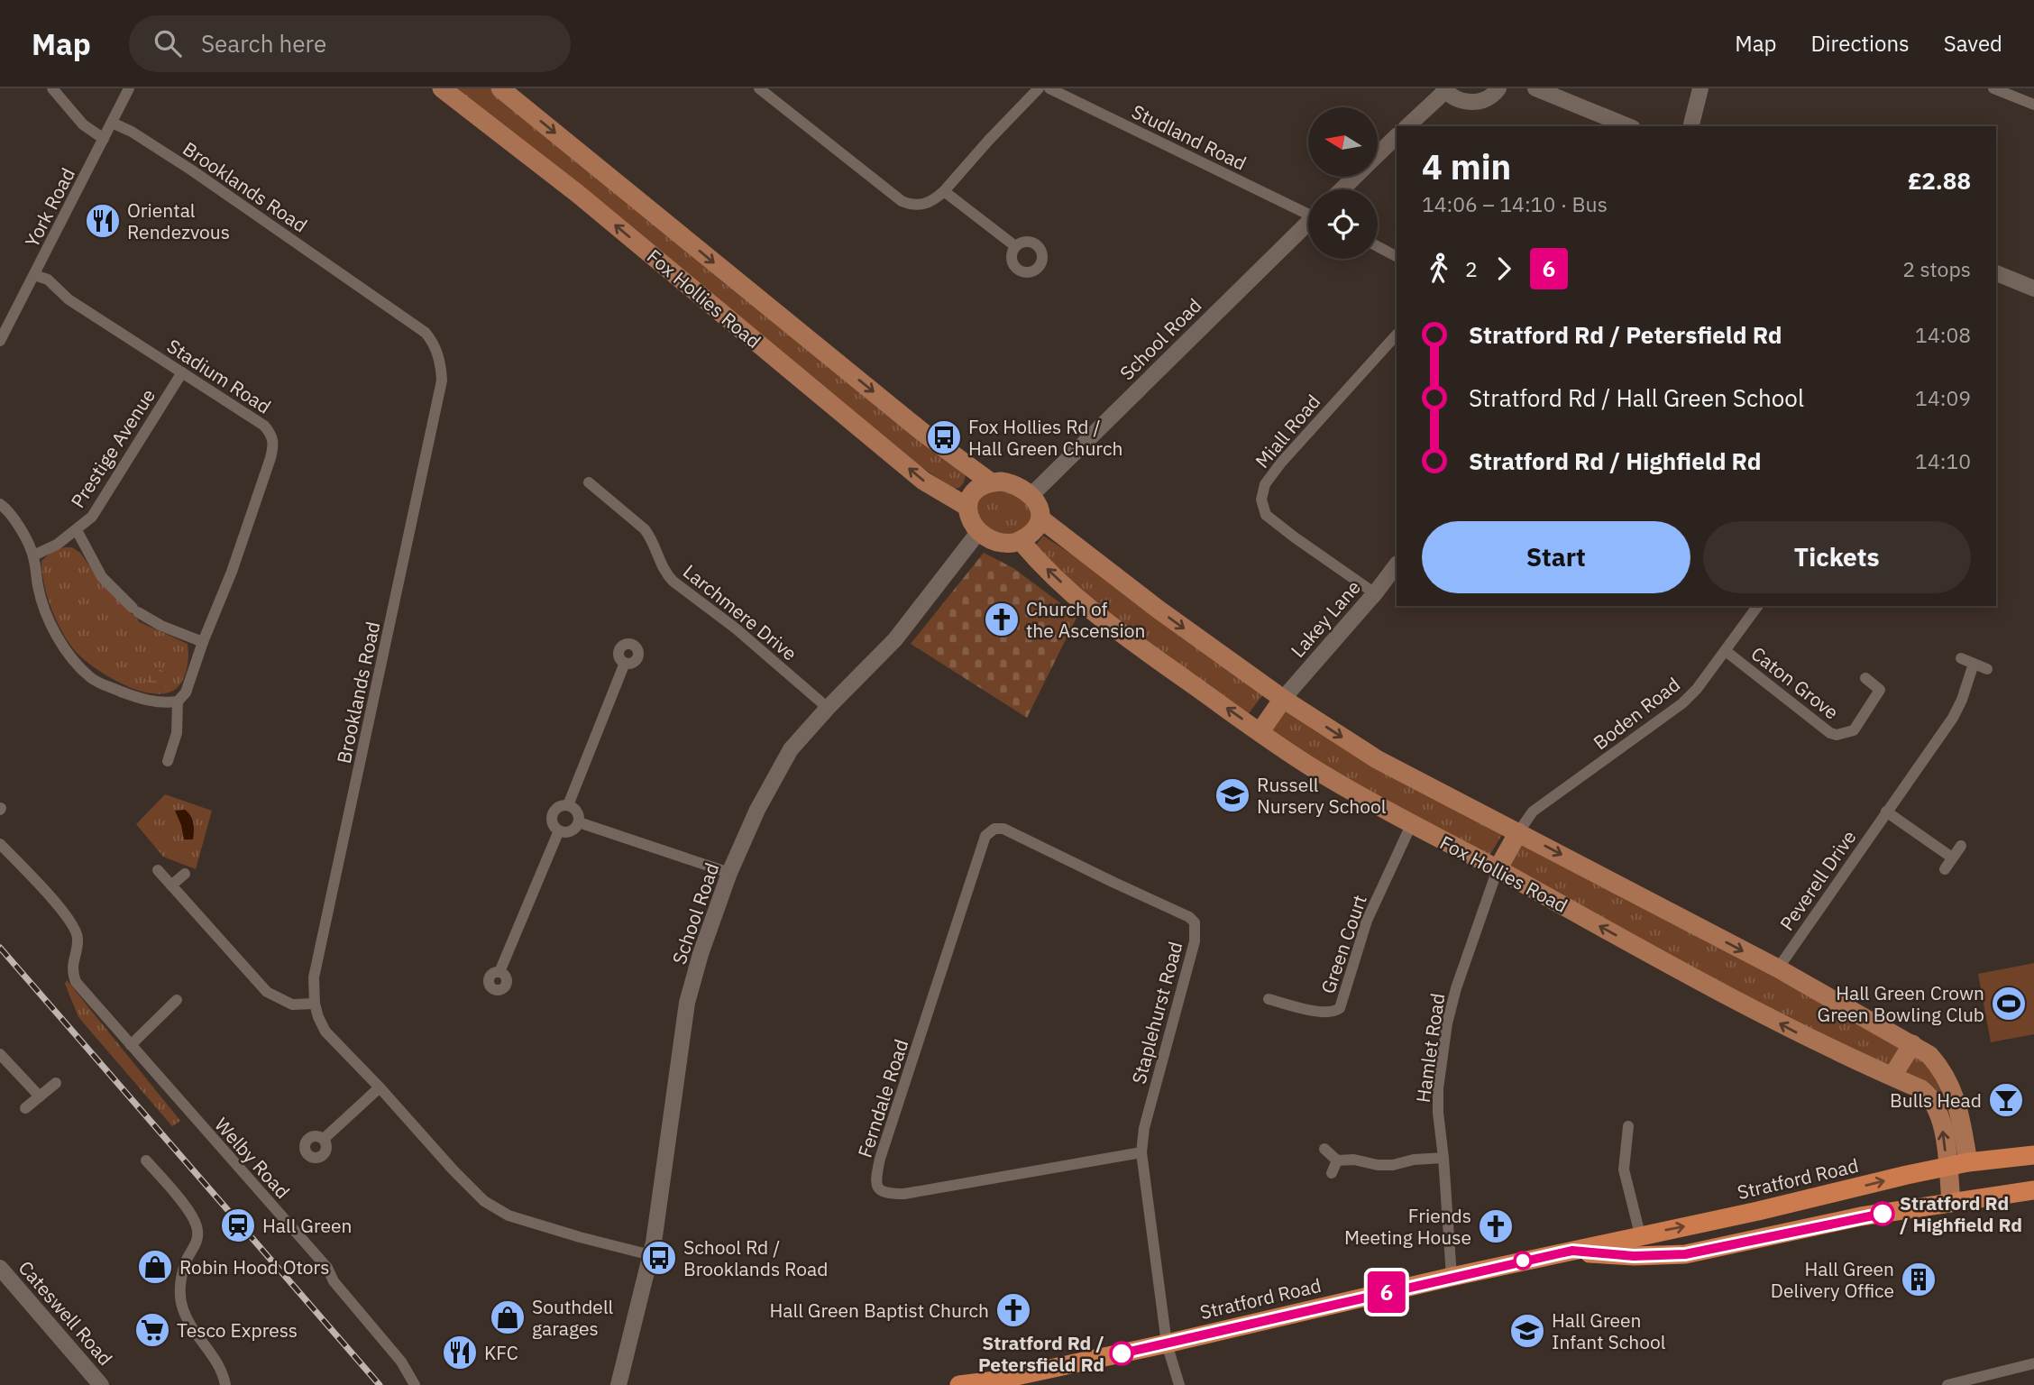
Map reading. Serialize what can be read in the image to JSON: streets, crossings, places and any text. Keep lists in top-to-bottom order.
{
  "streets": {
    "highway": ["Stratford Road"],
    "main road": ["Fox Hollies Road"],
    "street": [
      "Studland Road",
      "Brooklands Road",
      "York Road",
      "School Road",
      "Stadium Road",
      "Miall Road",
      "Prestige Avenue",
      "Larchmere Drive",
      "Lakey Lane",
      "Caton Grove",
      "Boden Road",
      "Peverell Drive",
      "Green Court",
      "Staplehurst Road",
      "Hamlet Road",
      "Ferndale Road",
      "Welby Road",
      "Cateswell Road"
    ]
  },
  "crossings": [
    ["Brooklands Road", "York Road"],
    ["Brooklands Road", "School Road"],
    ["York Road", "Stadium Road"],
    ["Fox Hollies Road", "School Road"],
    ["Fox Hollies Road", "Green Court"],
    ["Fox Hollies Road", "Hamlet Road"],
    ["Fox Hollies Road", "Stratford Road"],
    ["School Road", "Larchmere Drive"],
    ["Stadium Road", "Prestige Avenue"],
    ["Miall Road", "Lakey Lane"],
    ["Caton Grove", "Boden Road"],
    ["Staplehurst Road", "Ferndale Road"],
    ["Staplehurst Road", "Stratford Road"],
    ["Hamlet Road", "Stratford Road"]
  ],
  "places": {
    "restaurant": ["Oriental Rendezvous", "KFC"],
    "bus stop": ["Fox Hollies Rd / Hall Green Church", "School Rd / Brooklands Road"],
    "church": ["Church of the Ascension", "Friends Meeting House", "Hall Green Baptist Church"],
    "school or university": ["Russell Nursery School", "Hall Green Infant School"],
    "sports": ["Hall Green Crown Green Bowling Club"],
    "bar": ["Bulls Head"],
    "other": ["Stratford Rd / Highfield Rd", "Stratford Rd / Petersfield Rd"],
    "station": ["Hall Green"],
    "shop": ["Robin Hood Otors", "Southdell garages"],
    "building": ["Hall Green Delivery Office"],
    "supermarket": ["Tesco Express"]
  },
  "lines": ["bus line 6"],
  "north": "left",
  "page": {
    "header": "Map",
    "search": "Search here",
    "nav": ["Map", "Directions", "Saved"],
    "on_map": "6",
    "heading": ["4 min", "14:06 – 14:10 · Bus", "£2.88"],
    "legs": ["2", "6", "2 stops"],
    "list": [
      {
        "name": "Stratford Rd / Petersfield Rd",
        "value": "14:08"
      },
      {
        "name": "Stratford Rd / Hall Green School",
        "value": "14:09"
      },
      {
        "name": "Stratford Rd / Highfield Rd",
        "value": "14:10"
      }
    ],
    "buttons": ["Start", "Tickets"]
  }
}
